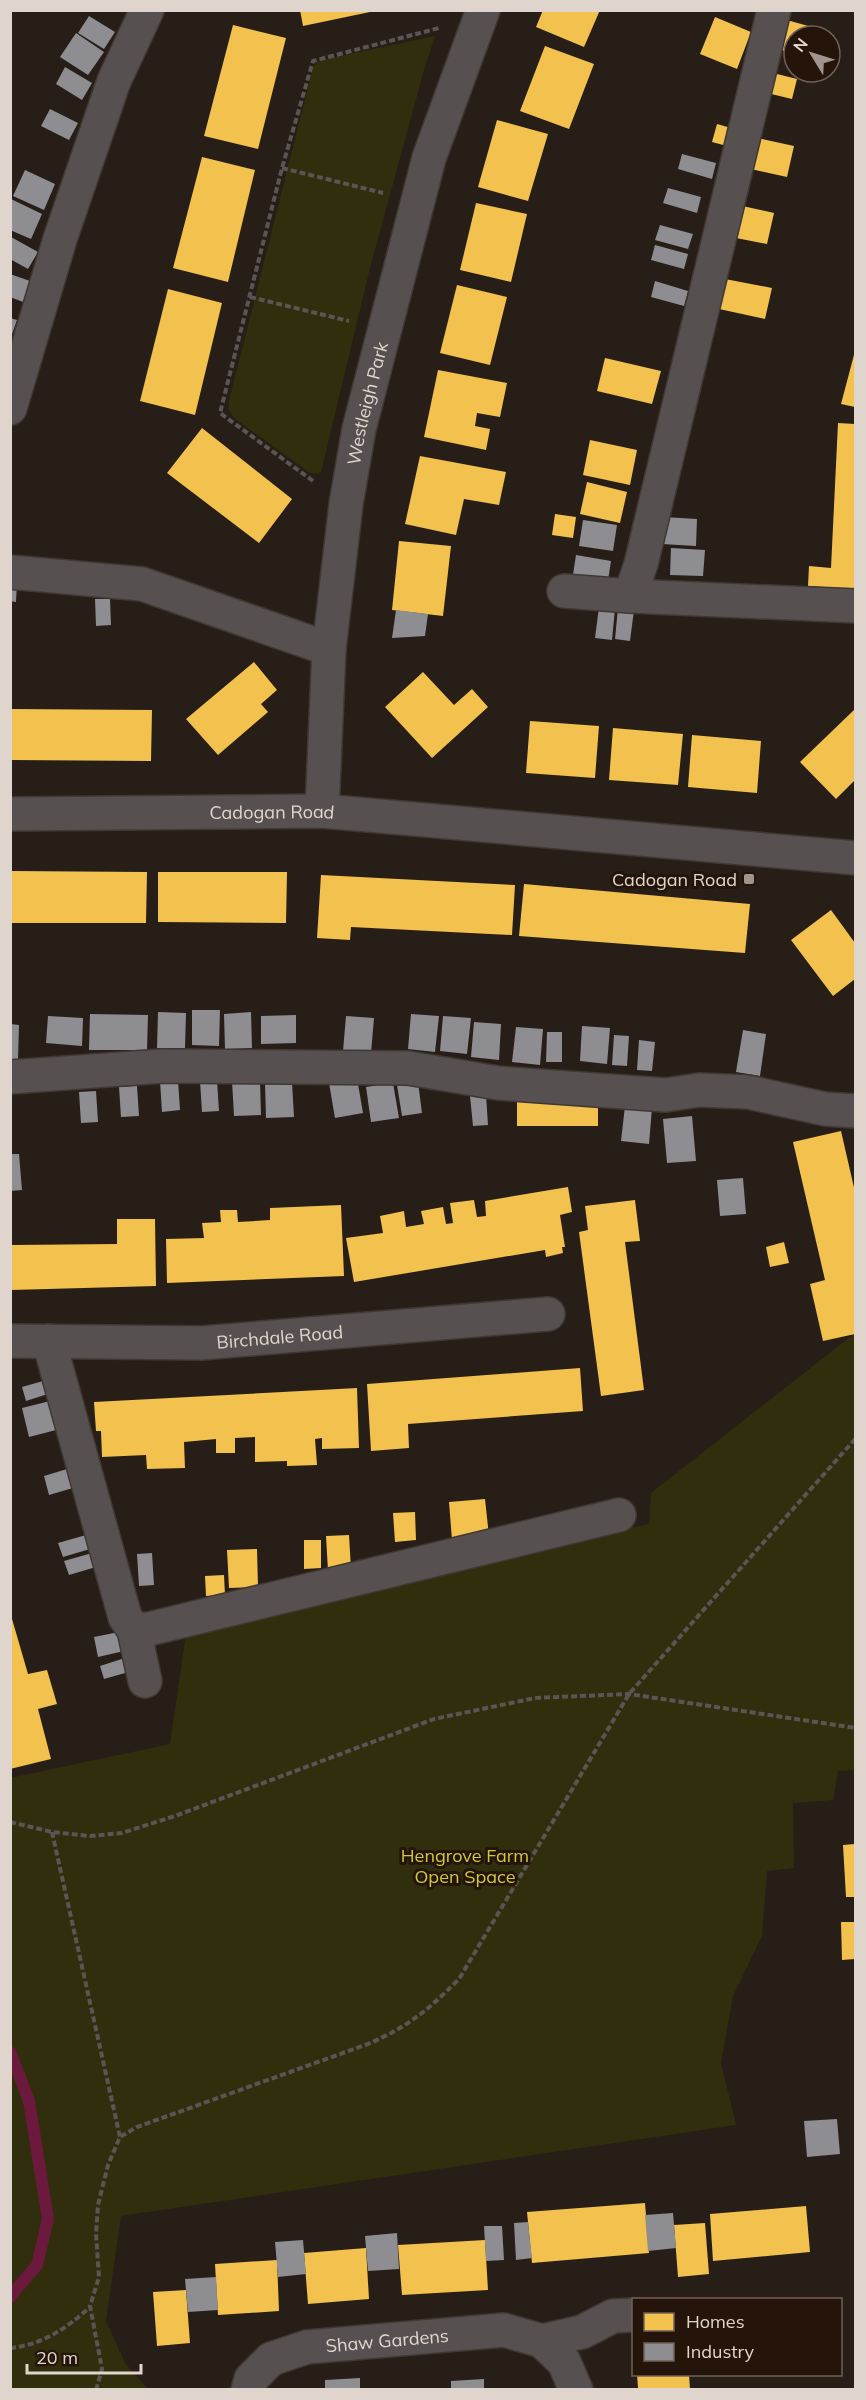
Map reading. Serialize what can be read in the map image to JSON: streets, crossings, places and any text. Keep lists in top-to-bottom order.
{
  "streets": {
    "street": [
      "Westleigh Park",
      "Cadogan Road",
      "Birchdale Road",
      "Shaw Gardens"
    ]
  },
  "crossings": [
    ["Westleigh Park", "Cadogan Road"]
  ],
  "parks": ["Hengrove Farm Open Space"],
  "places": {
    "transit": ["Cadogan Road"]
  },
  "legend": ["Homes", "Industry"],
  "scale_bar": "20 m",
  "north": "top left"
}
